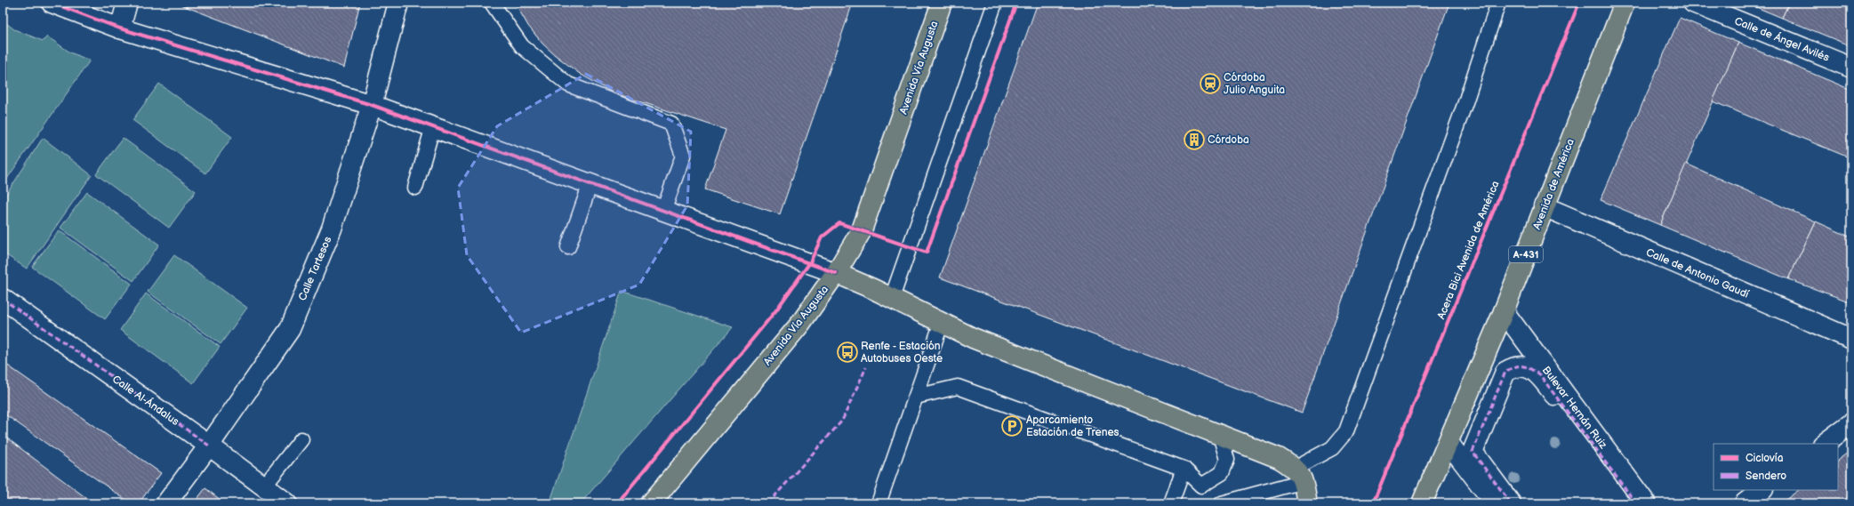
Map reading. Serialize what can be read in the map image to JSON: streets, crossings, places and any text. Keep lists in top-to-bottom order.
{
  "streets": {
    "main road": ["Avenida Vía Augusta", "Avenida de América", "A-431"],
    "street": [
      "Calle de Ángel Avilés",
      "Calle Tartesos",
      "Calle de Antonio Gaudí",
      "Calle Al-Ándalus",
      "Bulevar Hernán Ruiz"
    ],
    "cycle path": ["Acera Bici Avenida de América"]
  },
  "crossings": [
    ["Avenida de América", "Calle de Antonio Gaudí"],
    ["Avenida de América", "Bulevar Hernán Ruiz"],
    ["Calle Tartesos", "Calle Al-Ándalus"]
  ],
  "places": {
    "station": ["Córdoba Julio Anguita"],
    "building": ["Córdoba"],
    "bus stop": ["Renfe - Estación Autobuses Oeste"],
    "parking": ["Aparcamiento Estación de Trenes"]
  },
  "legend": ["Ciclovía", "Sendero"]
}
